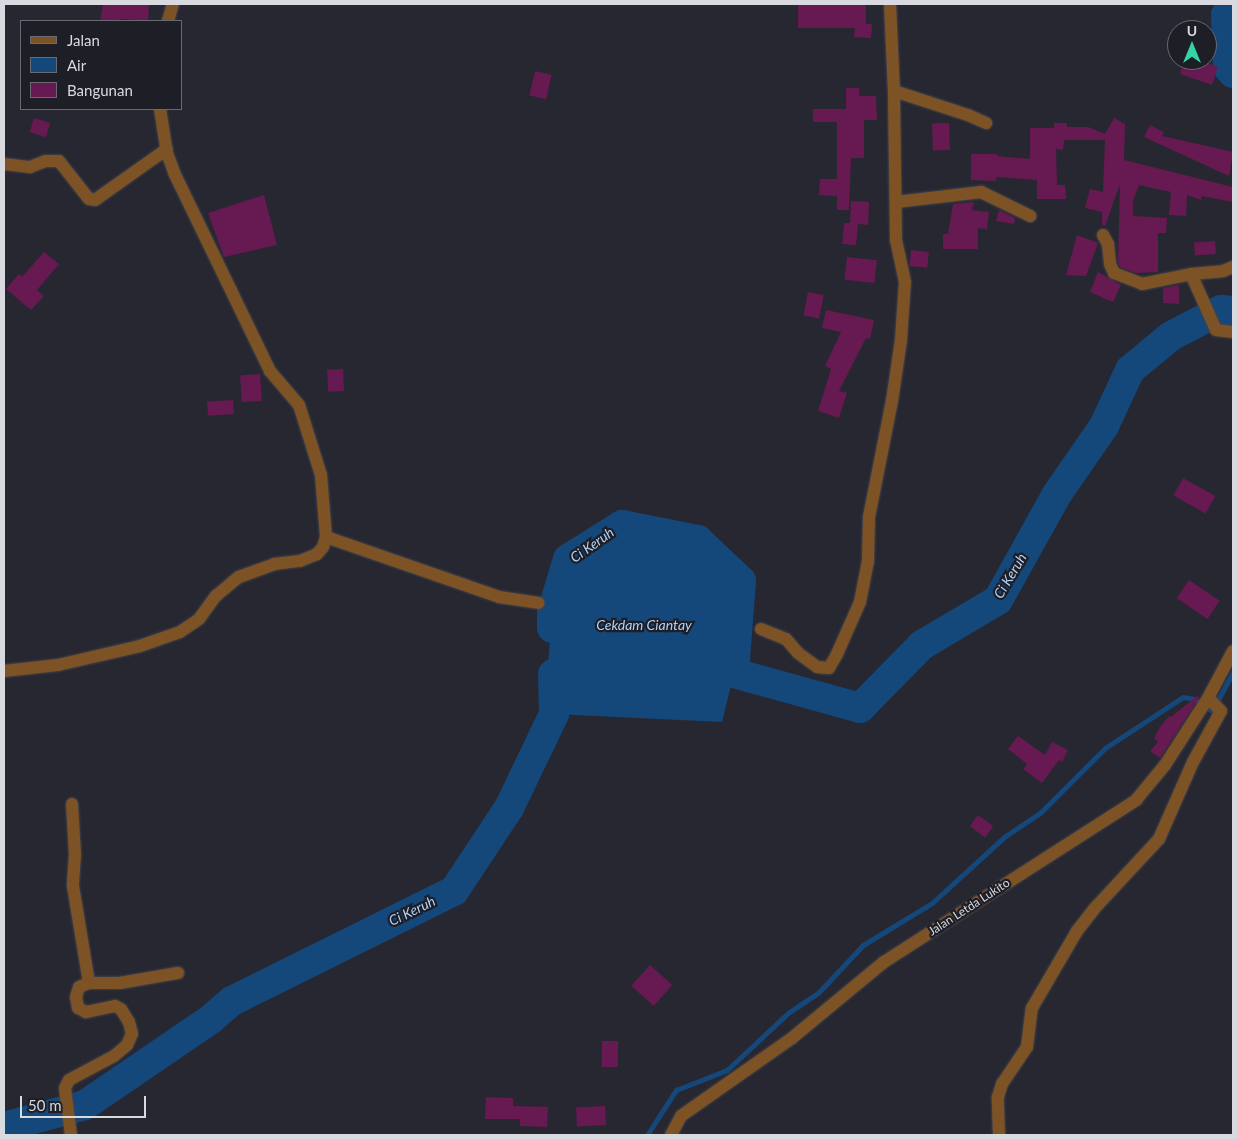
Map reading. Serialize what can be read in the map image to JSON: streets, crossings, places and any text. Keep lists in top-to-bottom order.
{
  "streets": {
    "street": ["Jalan Letda Lukito"]
  },
  "water": ["Ci Keruh", "Cekdam Ciantay"],
  "legend": ["Jalan", "Air", "Bangunan"],
  "scale_bar": "50 m",
  "north": "top"
}
